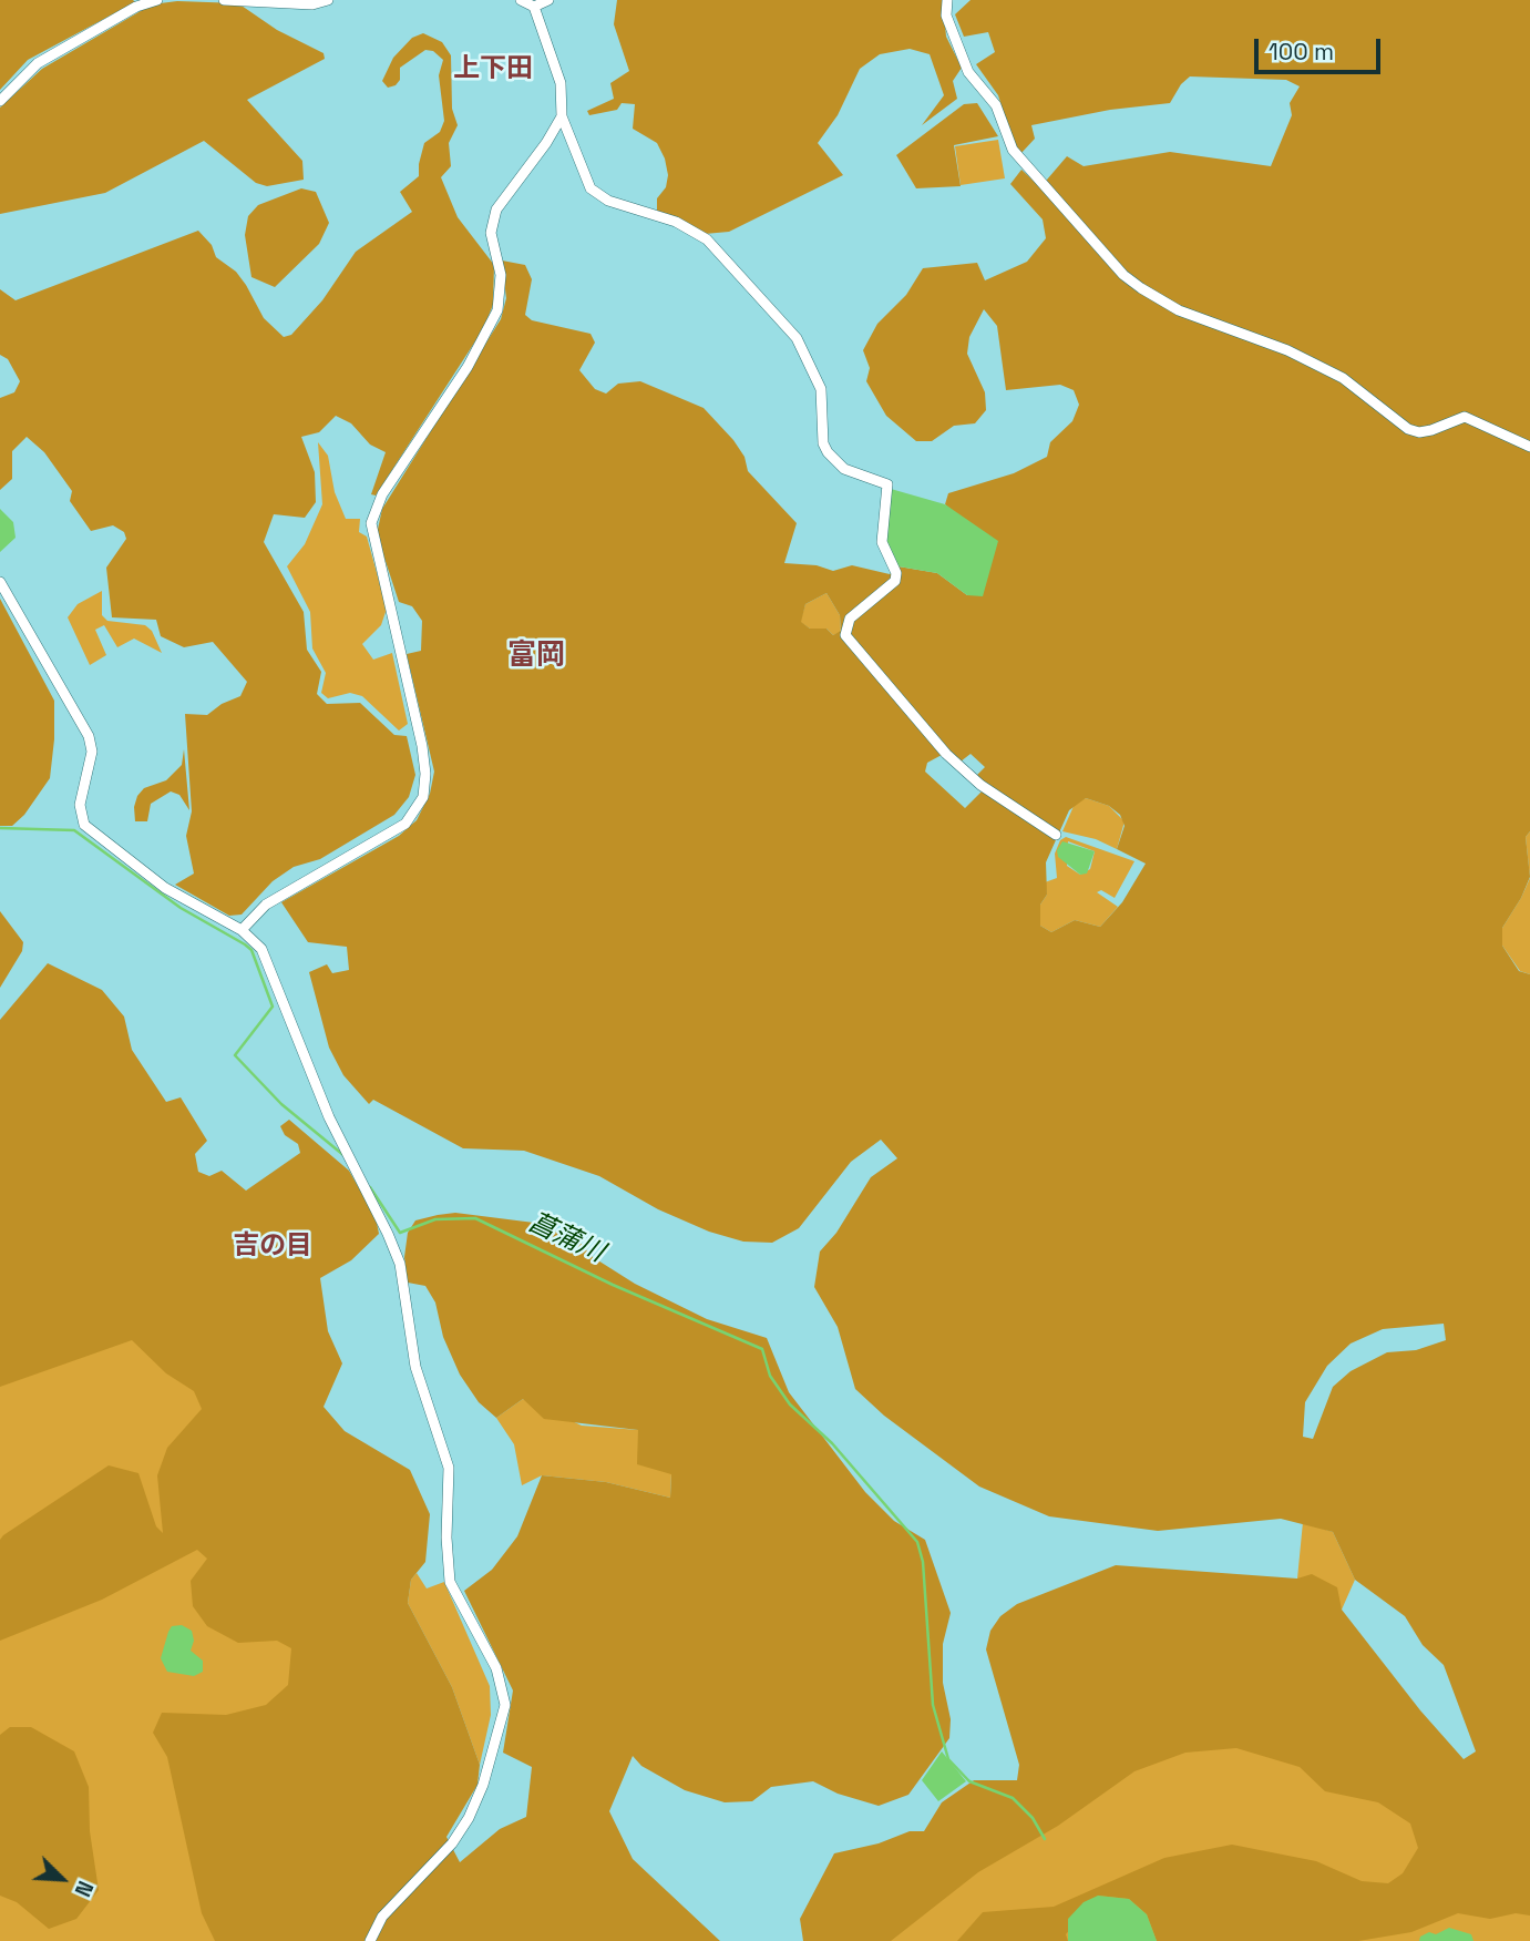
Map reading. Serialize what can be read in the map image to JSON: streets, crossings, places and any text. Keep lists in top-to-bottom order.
{
  "districts": ["上下田", "富岡", "吉の目"],
  "water": ["菖蒲川"],
  "scale_bar": "100 m",
  "north": "bottom right"
}
